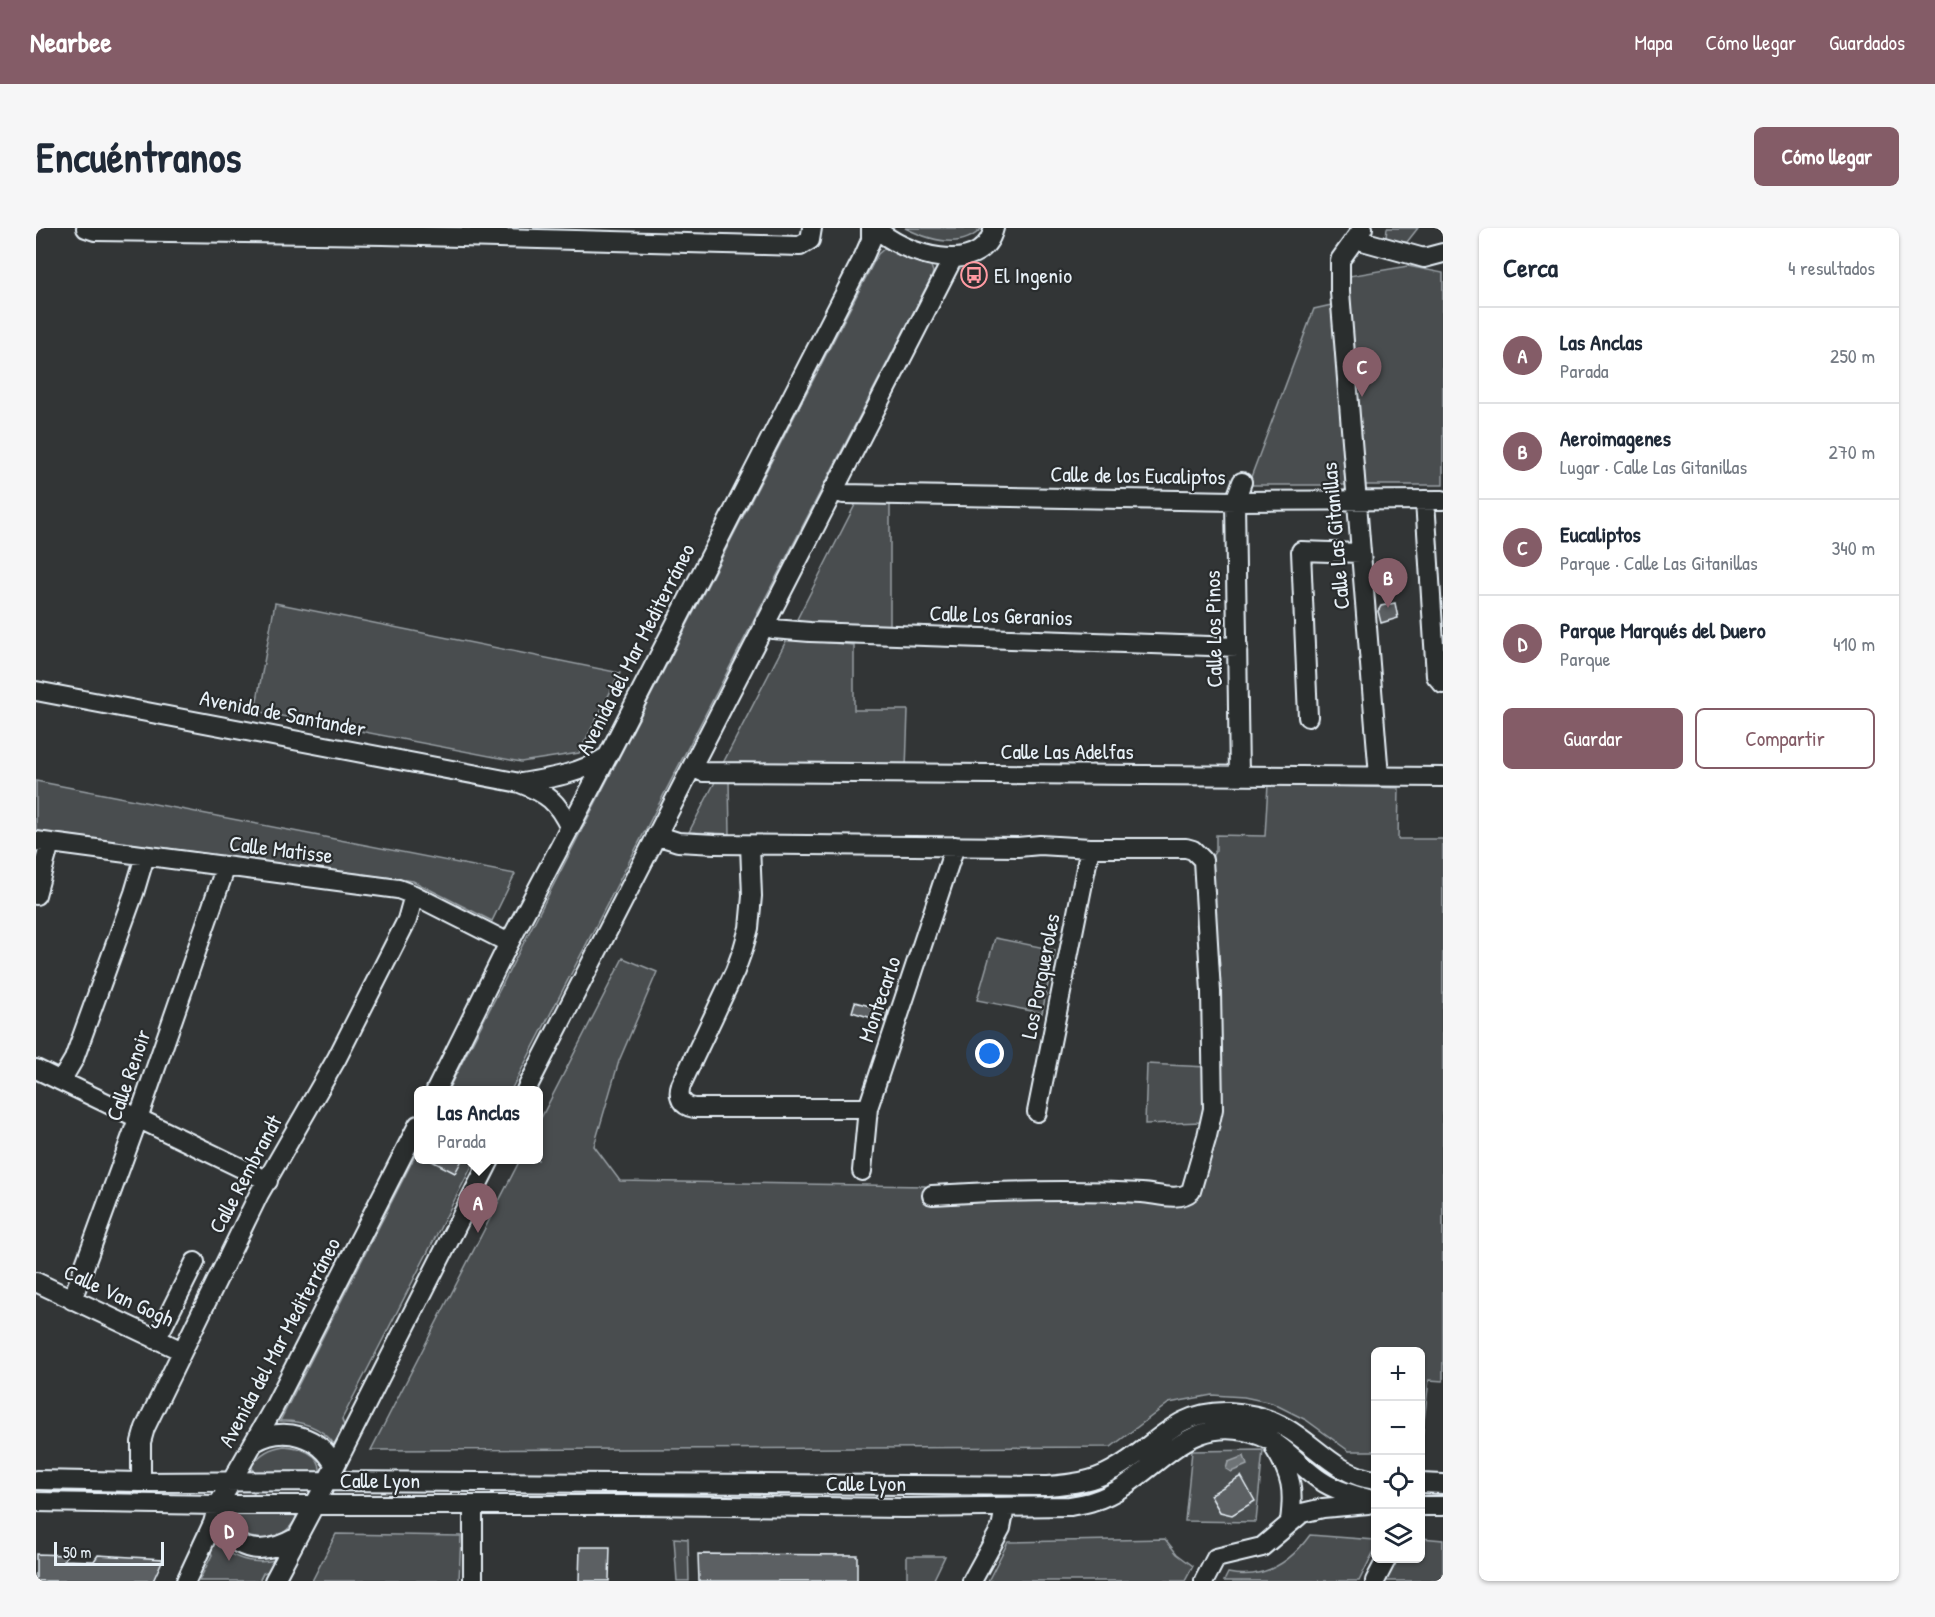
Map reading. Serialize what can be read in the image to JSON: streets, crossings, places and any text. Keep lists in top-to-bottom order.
{
  "streets": {
    "street": [
      "Calle de los Eucaliptos",
      "Calle Las Gitanillas",
      "Calle Los Geranios",
      "Calle Los Pinos",
      "Avenida del Mar Mediterráneo",
      "Avenida de Santander",
      "Calle Las Adelfas",
      "Calle Matisse",
      "Los Porqueroles",
      "Montecarlo",
      "Calle Renoir",
      "Calle Rembrandt",
      "Calle Van Gogh",
      "Calle Lyon"
    ]
  },
  "crossings": [
    ["Calle de los Eucaliptos", "Calle Las Gitanillas"],
    ["Calle de los Eucaliptos", "Calle Los Pinos"],
    ["Calle Las Gitanillas", "Calle Las Adelfas"],
    ["Calle Los Geranios", "Calle Los Pinos"],
    ["Calle Los Pinos", "Calle Las Adelfas"],
    ["Avenida del Mar Mediterráneo", "Avenida de Santander"],
    ["Avenida del Mar Mediterráneo", "Calle Matisse"],
    ["Avenida del Mar Mediterráneo", "Calle Lyon"],
    ["Calle Matisse", "Calle Renoir"],
    ["Calle Matisse", "Calle Rembrandt"],
    ["Calle Renoir", "Calle Van Gogh"],
    ["Calle Rembrandt", "Calle Van Gogh"],
    ["Calle Rembrandt", "Calle Lyon"]
  ],
  "places": {
    "bus stop": ["El Ingenio"]
  },
  "scale_bar": "50 m",
  "page": {
    "header": "Nearbee",
    "nav": ["Mapa", "Cómo llegar", "Guardados"],
    "buttons": [
      "Cómo llegar",
      ["Guardar", "Compartir"]
    ],
    "title": "Encuéntranos",
    "heading": ["Cerca", "4 resultados"],
    "list": [
      {
        "mark": "A",
        "name": "Las Anclas",
        "note": "Parada",
        "value": "250 m"
      },
      {
        "mark": "B",
        "name": "Aeroimagenes",
        "note": "Lugar · Calle Las Gitanillas",
        "value": "270 m"
      },
      {
        "mark": "C",
        "name": "Eucaliptos",
        "note": "Parque · Calle Las Gitanillas",
        "value": "340 m"
      },
      {
        "mark": "D",
        "name": "Parque Marqués del Duero",
        "note": "Parque",
        "value": "410 m"
      }
    ],
    "pins": [
      "C",
      "B",
      "A",
      "D"
    ],
    "popup": ["Las Anclas", "Parada"],
    "map_buttons": ["+", "−"],
    "scale": "50 m"
  }
}
